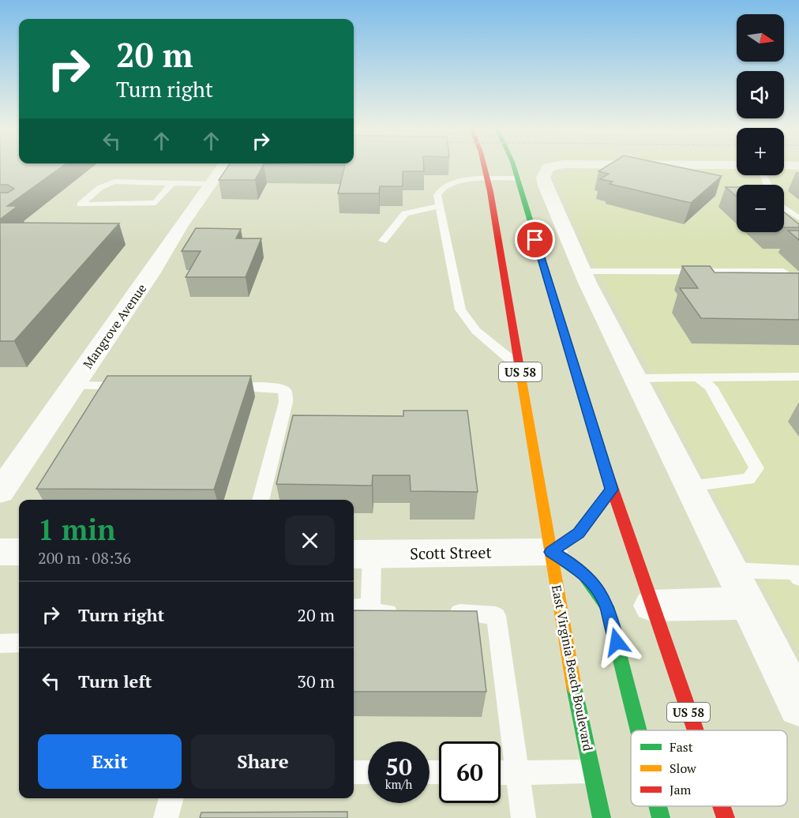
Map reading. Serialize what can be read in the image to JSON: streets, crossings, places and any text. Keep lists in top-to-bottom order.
{
  "streets": {
    "main road": ["US 58", "East Virginia Beach Boulevard"],
    "street": ["Mangrove Avenue", "Scott Street"]
  },
  "crossings": [
    ["Scott Street", "East Virginia Beach Boulevard"]
  ],
  "legend": ["Fast", "Slow", "Jam"],
  "north": "right",
  "page": {
    "map_buttons": ["+", "−"],
    "turn": ["20 m", "Turn right"],
    "heading": ["1 min", "200 m · 08:36"],
    "list": [
      {
        "name": "Turn right",
        "value": "20 m"
      },
      {
        "name": "Turn left",
        "value": "30 m"
      }
    ],
    "buttons": ["Exit", "Share"],
    "speed": "50 km/h",
    "limit": "60"
  }
}
